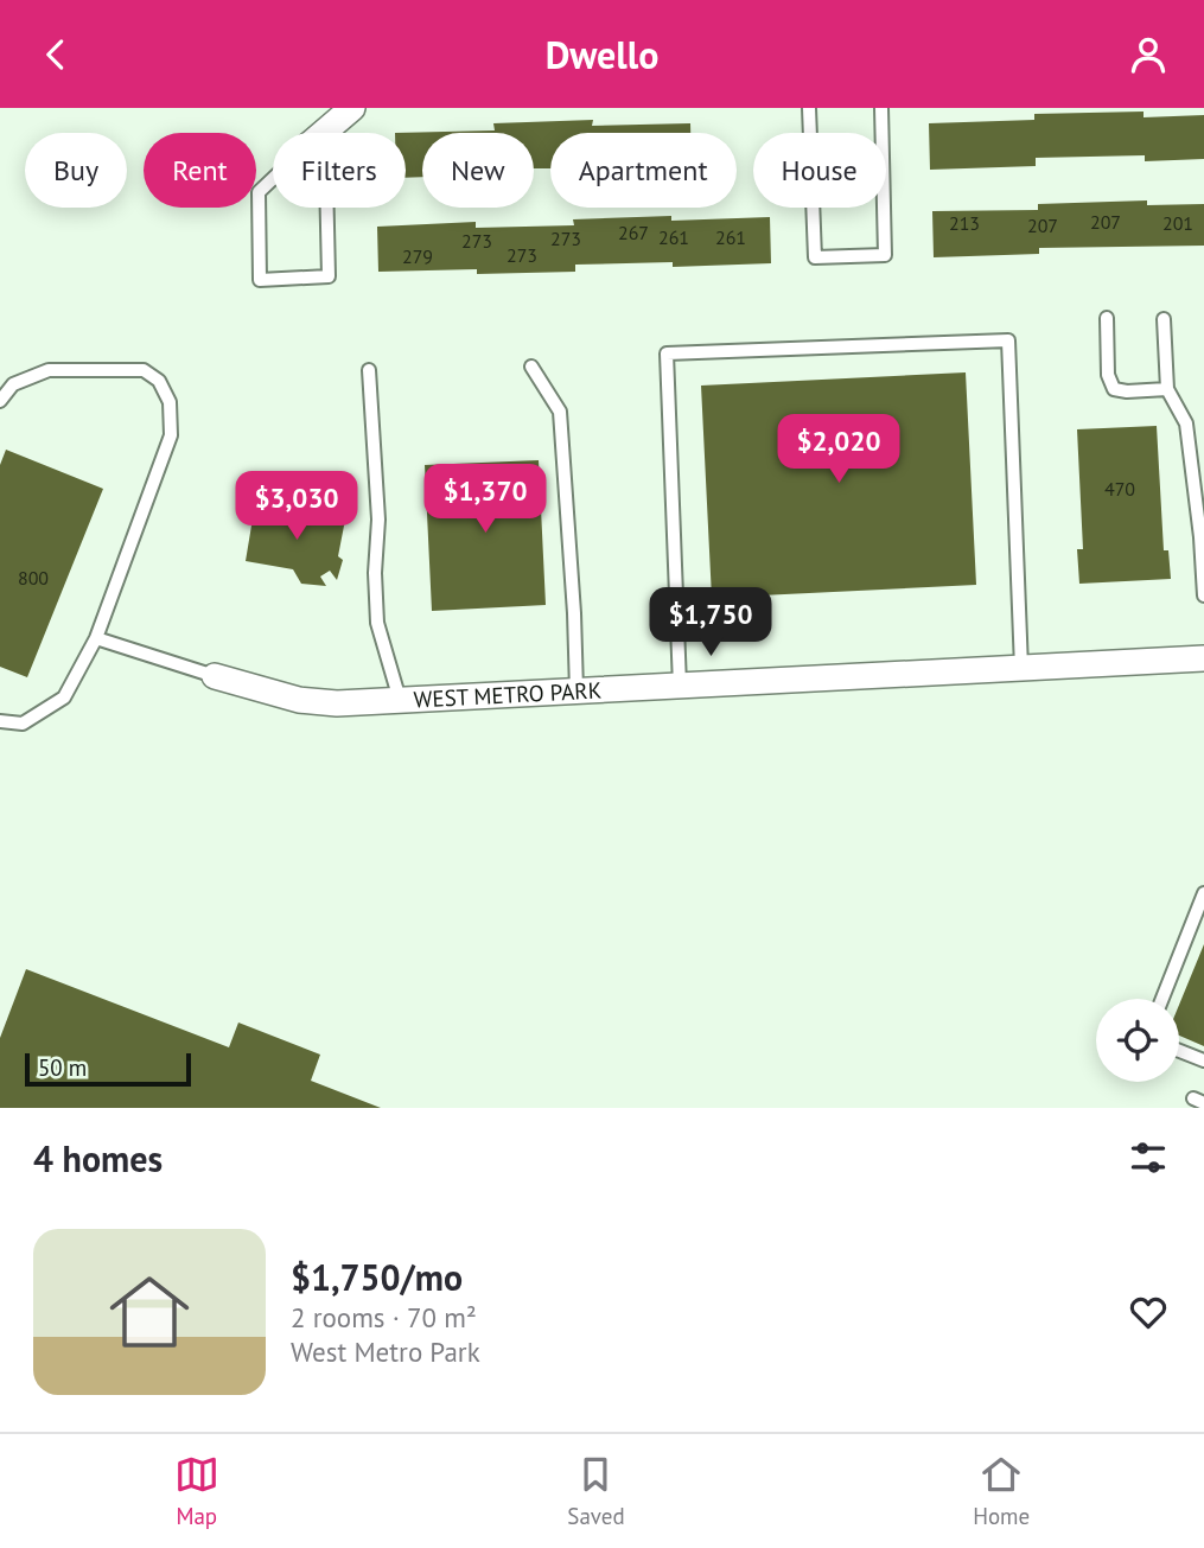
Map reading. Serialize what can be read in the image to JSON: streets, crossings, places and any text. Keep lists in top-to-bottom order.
{
  "streets": {
    "street": ["WEST METRO PARK"]
  },
  "house_numbers": [
    "207",
    "213",
    "201",
    "207",
    "267",
    "261",
    "261",
    "273",
    "273",
    "273",
    "279",
    "470",
    "800"
  ],
  "scale_bar": "50 m",
  "page": {
    "header": "Dwello",
    "chip": [
      "Buy",
      "Rent",
      "Filters",
      "New",
      "Apartment",
      "House"
    ],
    "price": [
      "$2,020",
      "$1,370",
      "$3,030",
      "$1,750"
    ],
    "scale": "50 m",
    "heading": "4 homes",
    "list": [
      {
        "name": "$1,750/mo",
        "note": "2 rooms · 70 m² · West Metro Park"
      }
    ],
    "tabs": ["Map", "Saved", "Home"]
  }
}
